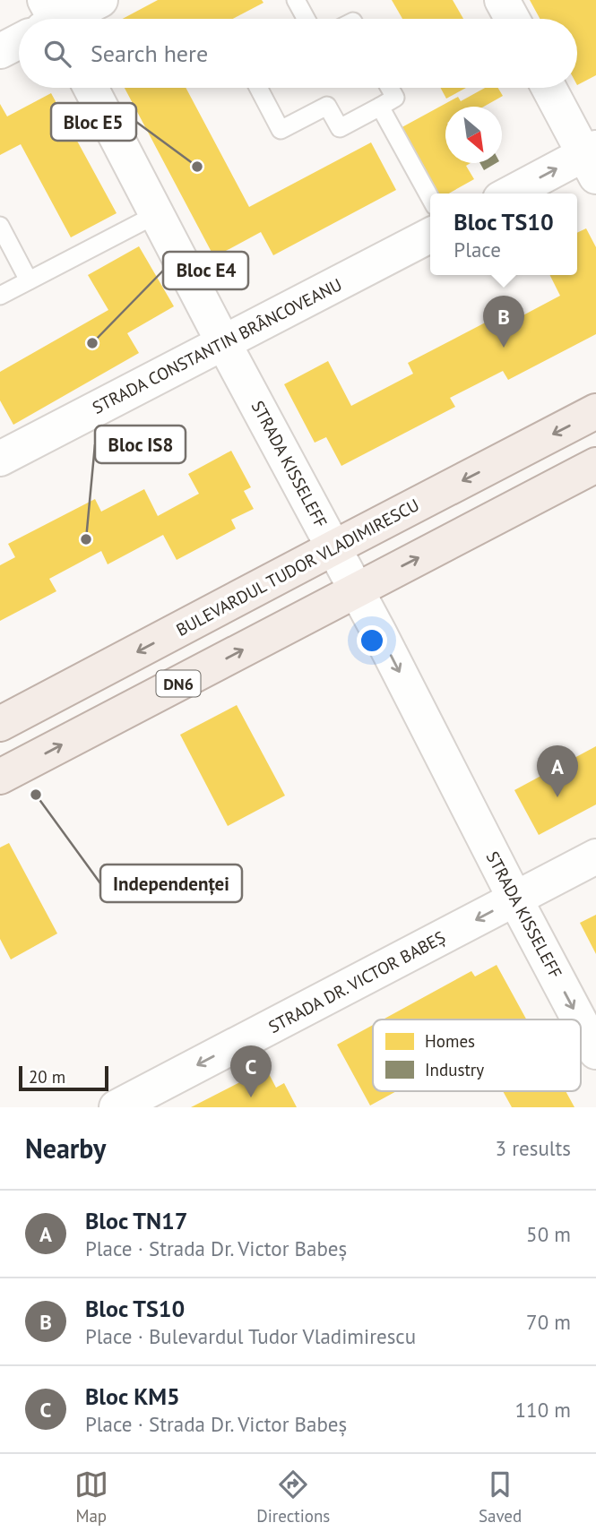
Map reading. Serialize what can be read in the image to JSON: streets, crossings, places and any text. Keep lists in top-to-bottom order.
{
  "streets": {
    "main road": ["BULEVARDUL TUDOR VLADIMIRESCU", "DN6"],
    "street": ["STRADA CONSTANTIN BRÂNCOVEANU", "STRADA KISSELEFF", "STRADA DR. VICTOR BABEȘ"]
  },
  "crossings": [
    ["STRADA CONSTANTIN BRÂNCOVEANU", "STRADA KISSELEFF"],
    ["STRADA KISSELEFF", "BULEVARDUL TUDOR VLADIMIRESCU"],
    ["STRADA KISSELEFF", "DN6"],
    ["STRADA KISSELEFF", "STRADA DR. VICTOR BABEȘ"]
  ],
  "one_way": ["STRADA KISSELEFF", "STRADA DR. VICTOR BABEȘ"],
  "places": [
    "Bloc E5",
    "Bloc E4",
    "Bloc IS8",
    "Independenței"
  ],
  "legend": ["Homes", "Industry"],
  "scale_bar": "20 m",
  "north": "bottom right",
  "page": {
    "search": "Search here",
    "popup": ["Bloc TS10", "Place"],
    "pins": ["B", "A", "C"],
    "scale": "20 m",
    "heading": ["Nearby", "3 results"],
    "list": [
      {
        "mark": "A",
        "name": "Bloc TN17",
        "note": "Place · Strada Dr. Victor Babeș",
        "value": "50 m"
      },
      {
        "mark": "B",
        "name": "Bloc TS10",
        "note": "Place · Bulevardul Tudor Vladimirescu",
        "value": "70 m"
      },
      {
        "mark": "C",
        "name": "Bloc KM5",
        "note": "Place · Strada Dr. Victor Babeș",
        "value": "110 m"
      }
    ],
    "nav": ["Map", "Directions", "Saved"]
  }
}
